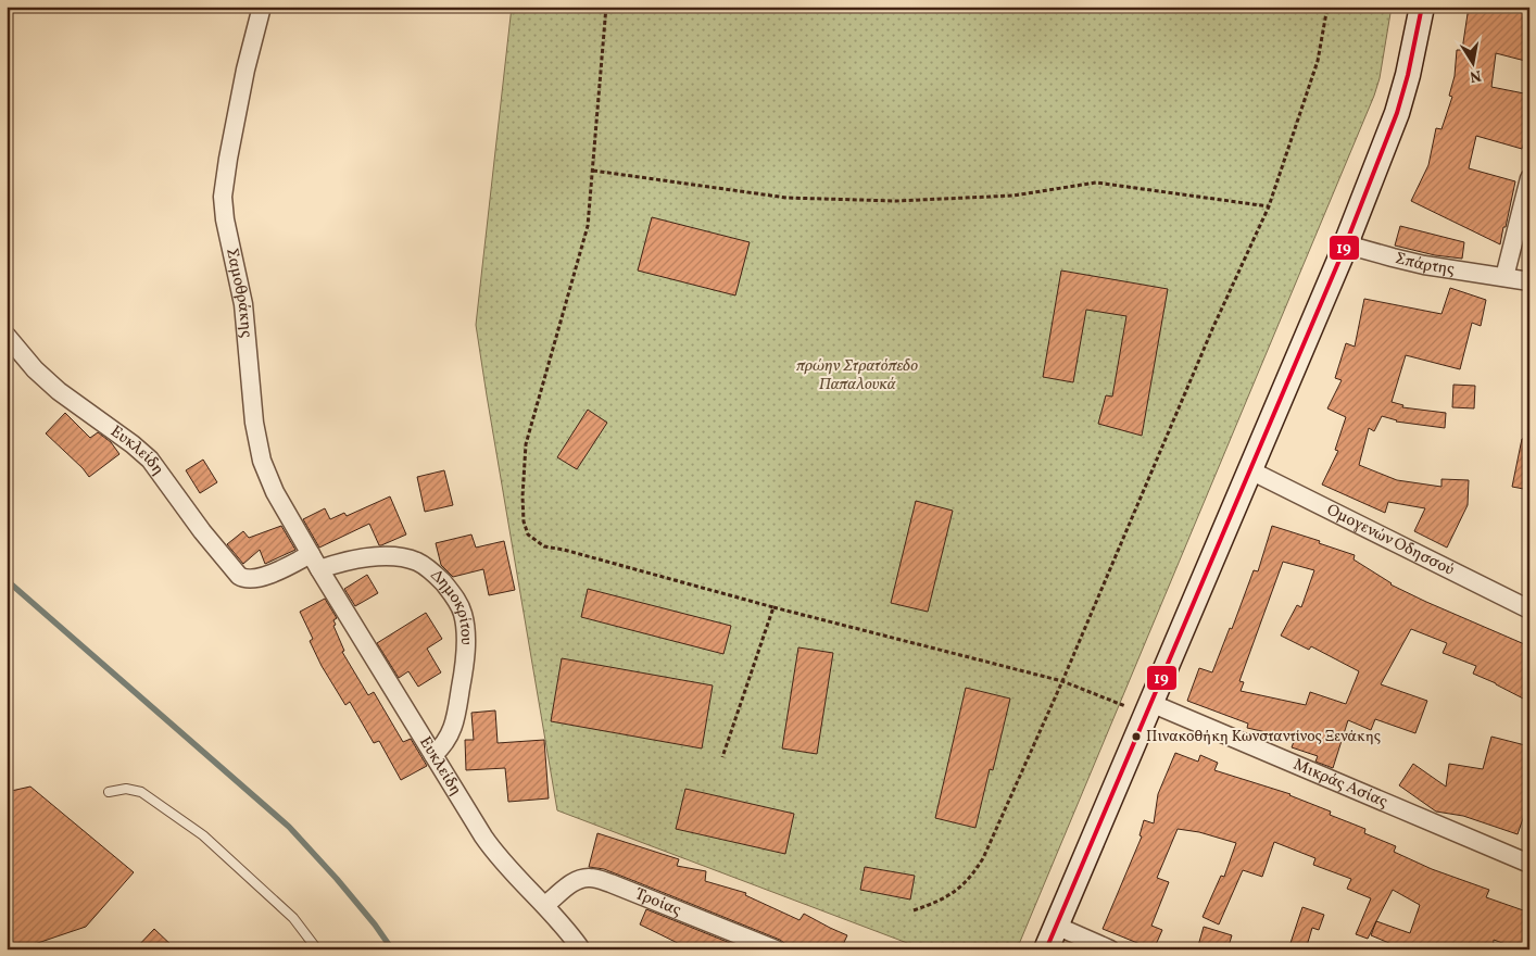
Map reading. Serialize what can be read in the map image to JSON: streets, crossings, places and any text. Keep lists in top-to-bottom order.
{
  "streets": {
    "street": [
      "Σπάρτης",
      "Σαμοθράκης",
      "Ευκλείδη",
      "Ομογενών Οδησσού",
      "Δημοκρίτου",
      "Μικράς Ασίας",
      "Τροίας"
    ]
  },
  "crossings": [
    ["Σαμοθράκης", "Ευκλείδη"],
    ["Σαμοθράκης", "Δημοκρίτου"],
    ["Ευκλείδη", "Δημοκρίτου"],
    ["Ευκλείδη", "Τροίας"]
  ],
  "parks": ["πρώην Στρατόπεδο Παπαλουκά"],
  "places": ["Πινακοθήκη Κωνσταντίνος Ξενάκης"],
  "lines": ["transit line 19"],
  "north": "bottom"
}
